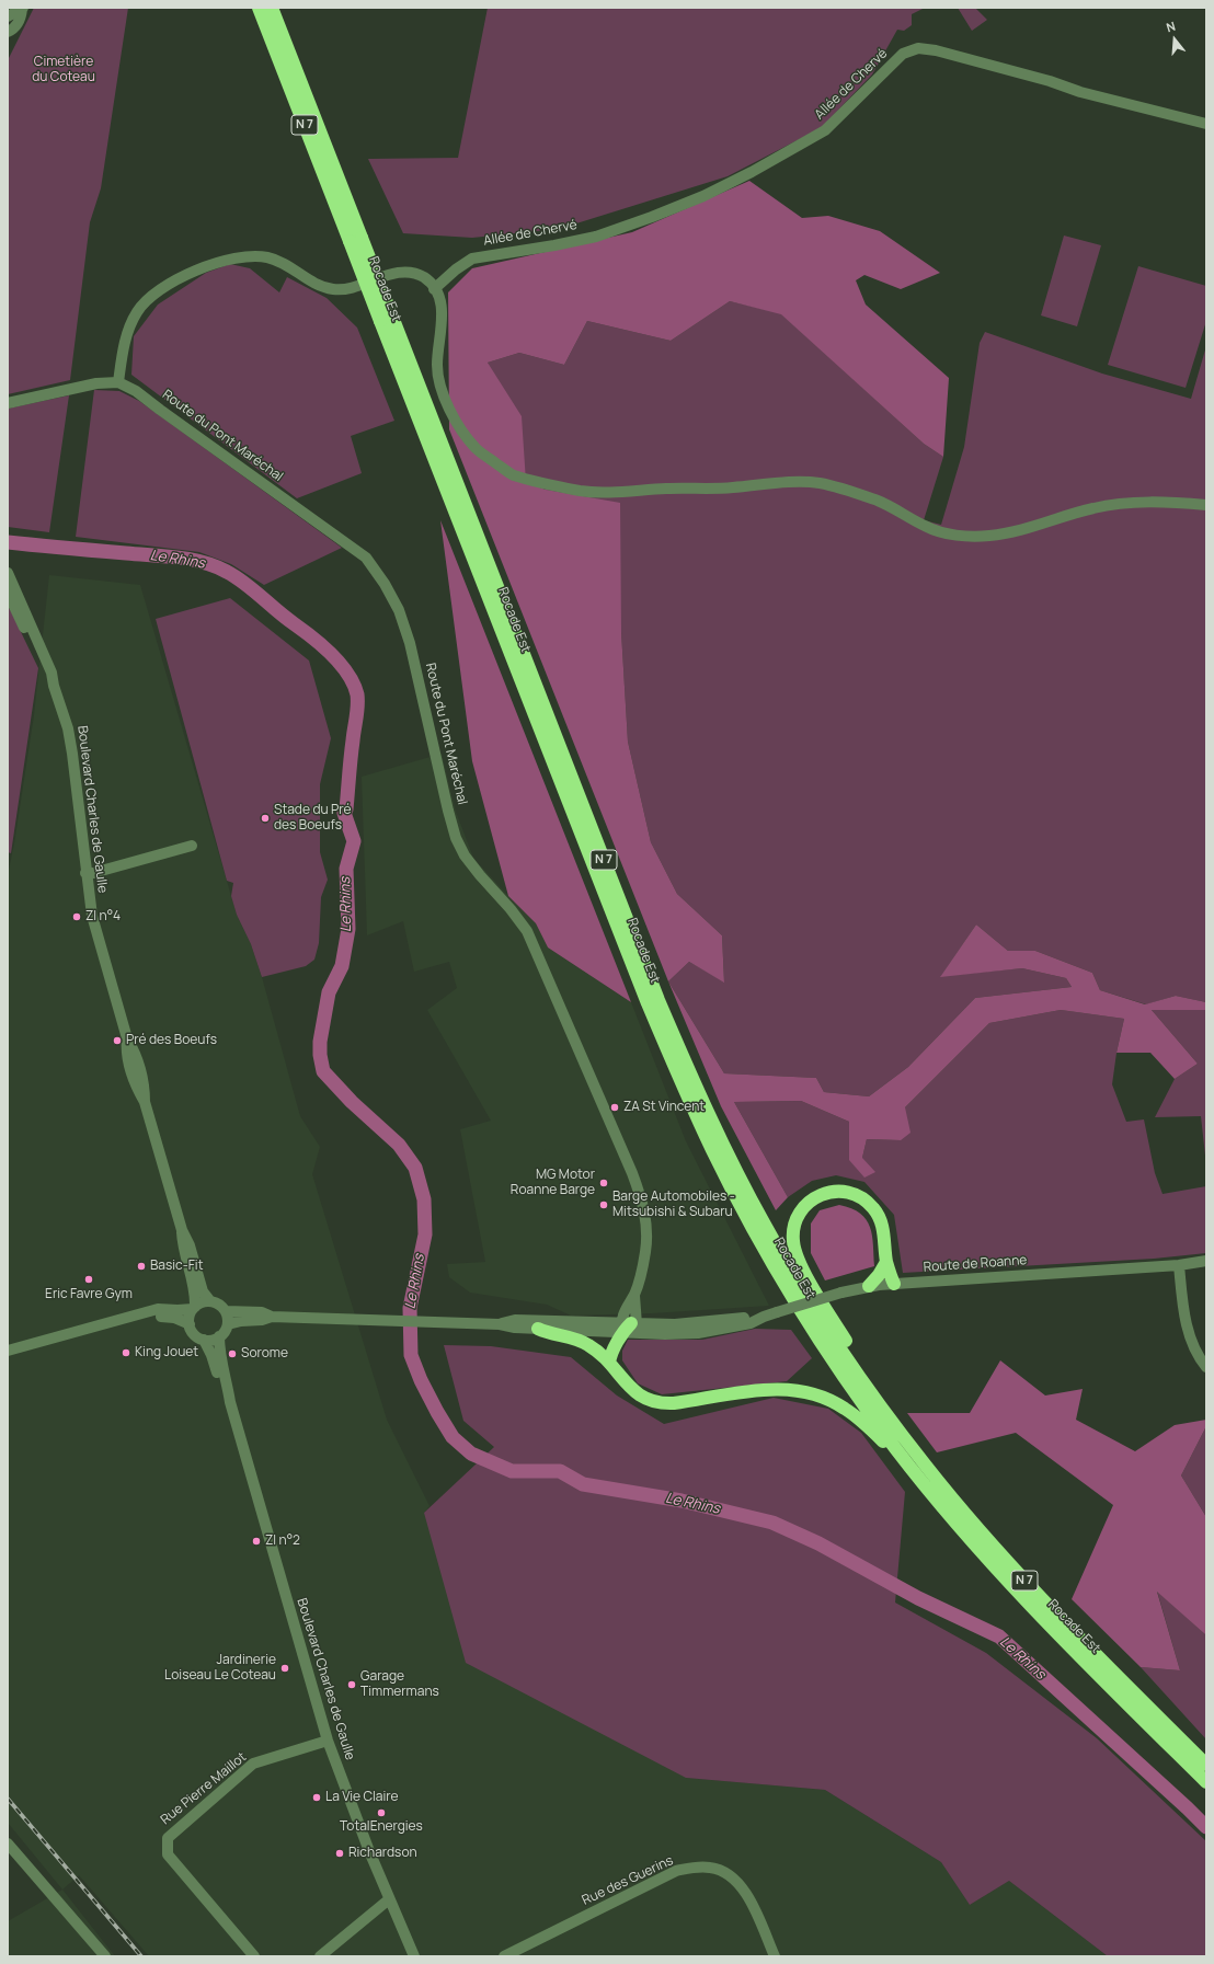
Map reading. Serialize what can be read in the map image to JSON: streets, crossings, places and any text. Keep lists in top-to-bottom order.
{
  "streets": {
    "highway": ["N 7", "Rocade Est"],
    "street": [
      "Allée de Chervé",
      "Route du Pont Maréchal",
      "Boulevard Charles de Gaulle",
      "Route de Roanne",
      "Rue Pierre Maillot",
      "Rue des Guerins"
    ]
  },
  "crossings": [
    ["Route du Pont Maréchal", "Route de Roanne"],
    ["Boulevard Charles de Gaulle", "Rue Pierre Maillot"]
  ],
  "water": ["Le Rhins"],
  "parks": ["Cimetière du Coteau"],
  "places": [
    "Stade du Pré des Boeufs",
    "ZI n°4",
    "Pré des Boeufs",
    "ZA St Vincent",
    "MG Motor Roanne Barge",
    "Barge Automobiles - Mitsubishi & Subaru",
    "Basic-Fit",
    "Eric Favre Gym",
    "King Jouet",
    "Sorome",
    "ZI n°2",
    "Jardinerie Loiseau Le Coteau",
    "Garage Timmermans",
    "La Vie Claire",
    "TotalEnergies",
    "Richardson"
  ],
  "north": "top"
}
